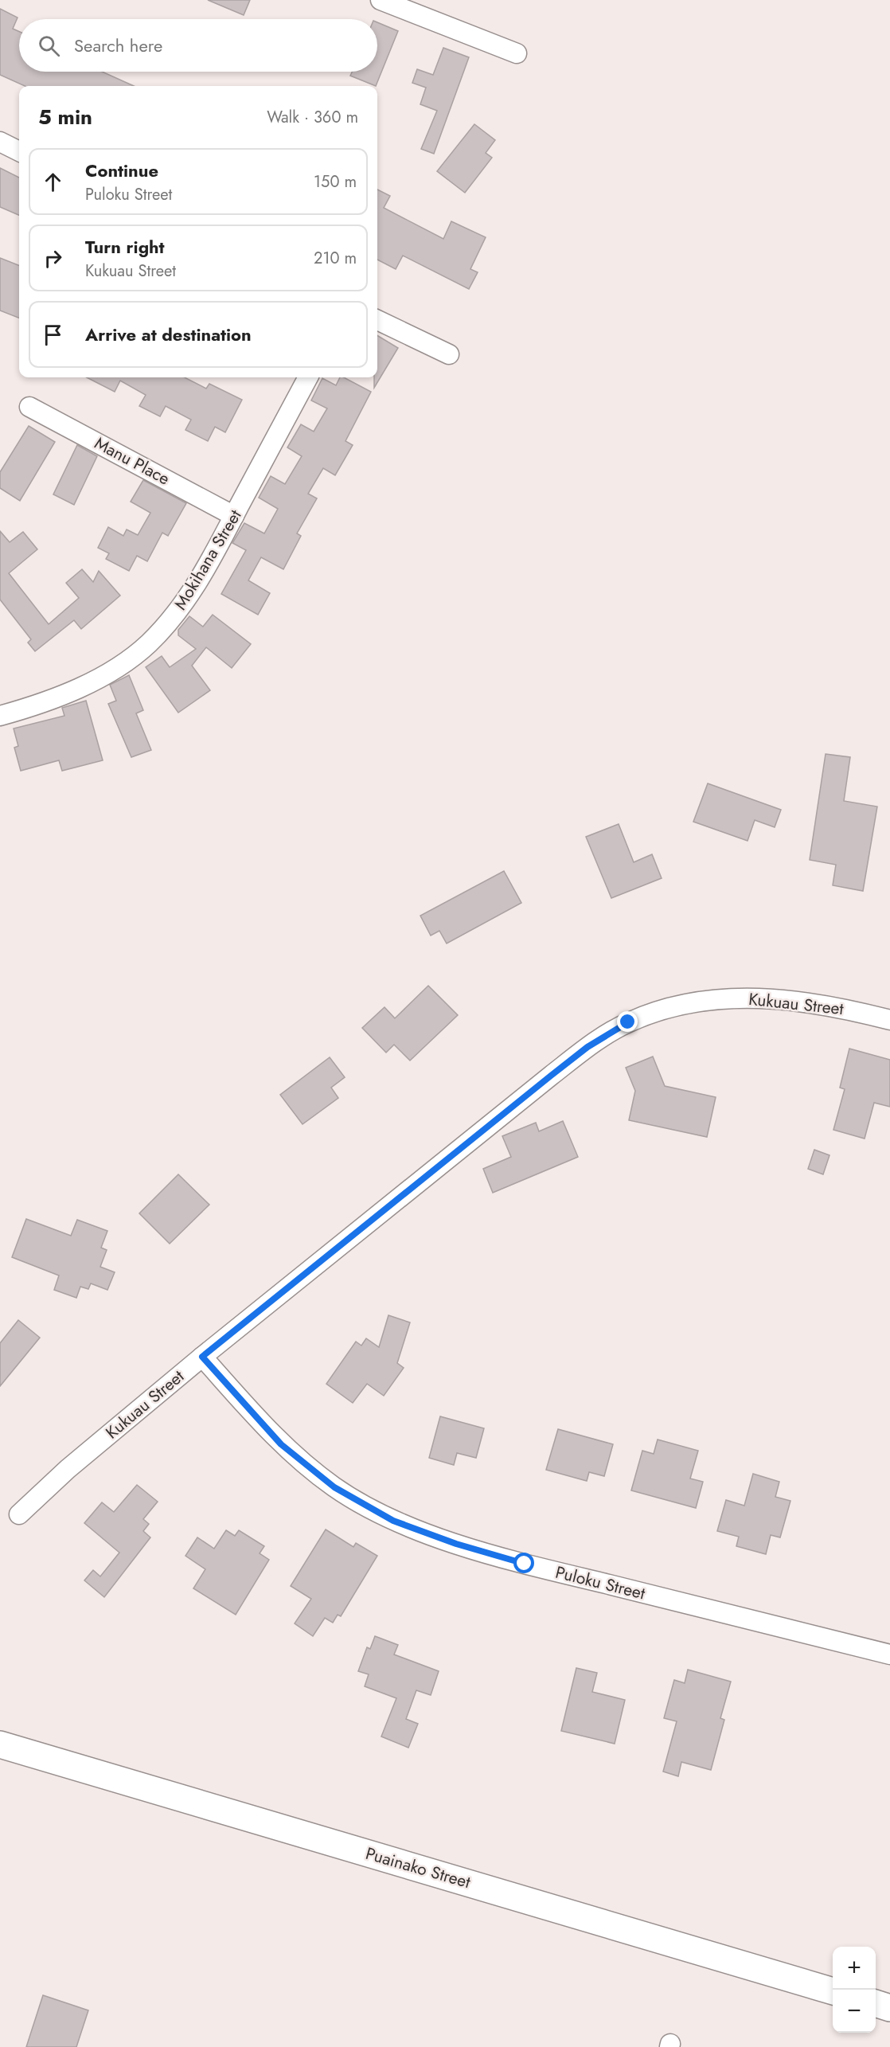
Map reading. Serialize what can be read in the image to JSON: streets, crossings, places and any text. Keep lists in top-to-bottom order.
{
  "streets": {
    "highway": ["Puainako Street"],
    "street": [
      "Manu Place",
      "Mokihana Street",
      "Kukuau Street",
      "Puloku Street"
    ]
  },
  "crossings": [
    ["Manu Place", "Mokihana Street"],
    ["Kukuau Street", "Puloku Street"]
  ],
  "page": {
    "search": "Search here",
    "heading": ["5 min", "Walk · 360 m"],
    "list": [
      ["Continue", "Puloku Street", "150 m"],
      ["Turn right", "Kukuau Street", "210 m"],
      "Arrive at destination"
    ],
    "map_buttons": ["+", "−"]
  }
}
